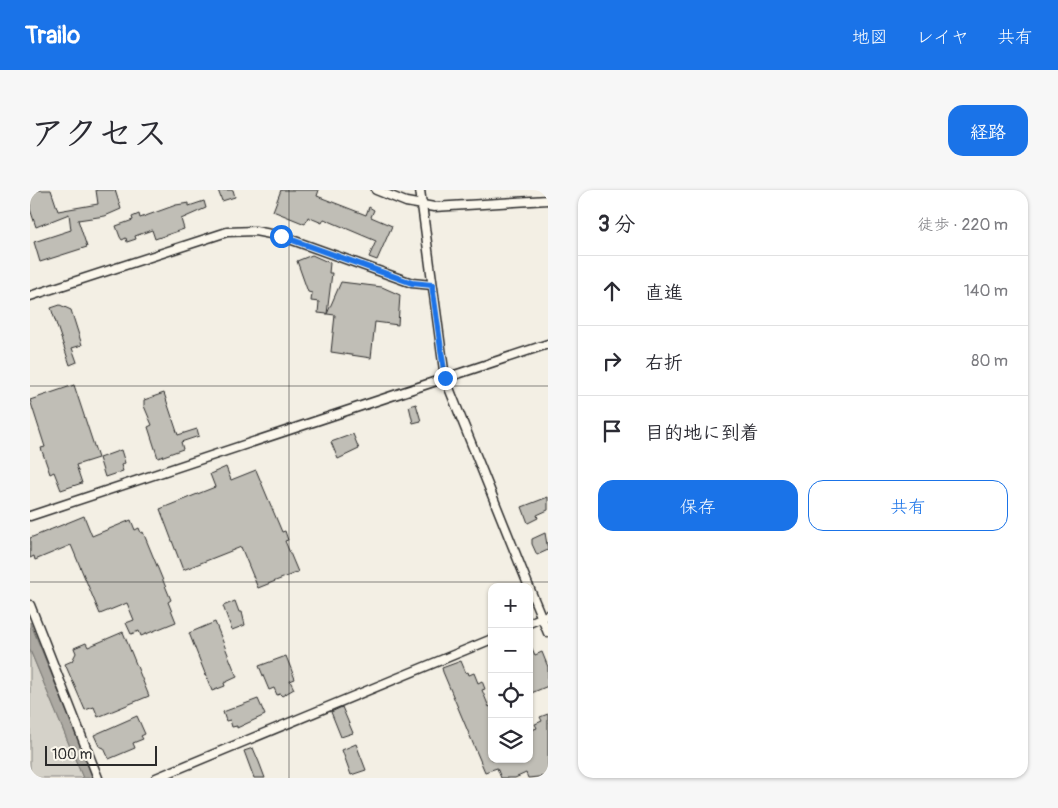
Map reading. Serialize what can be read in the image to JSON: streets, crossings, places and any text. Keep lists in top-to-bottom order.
{
  "scale_bar": "100 m",
  "page": {
    "header": "Trailo",
    "nav": ["地図", "レイヤ", "共有"],
    "title": "アクセス",
    "buttons": [
      "経路",
      ["保存", "共有"]
    ],
    "heading": ["3 分", "徒歩 · 220 m"],
    "list": [
      ["直進", "140 m"],
      ["右折", "80 m"],
      "目的地に到着"
    ],
    "map_buttons": ["+", "−"],
    "scale": "100 m"
  }
}
